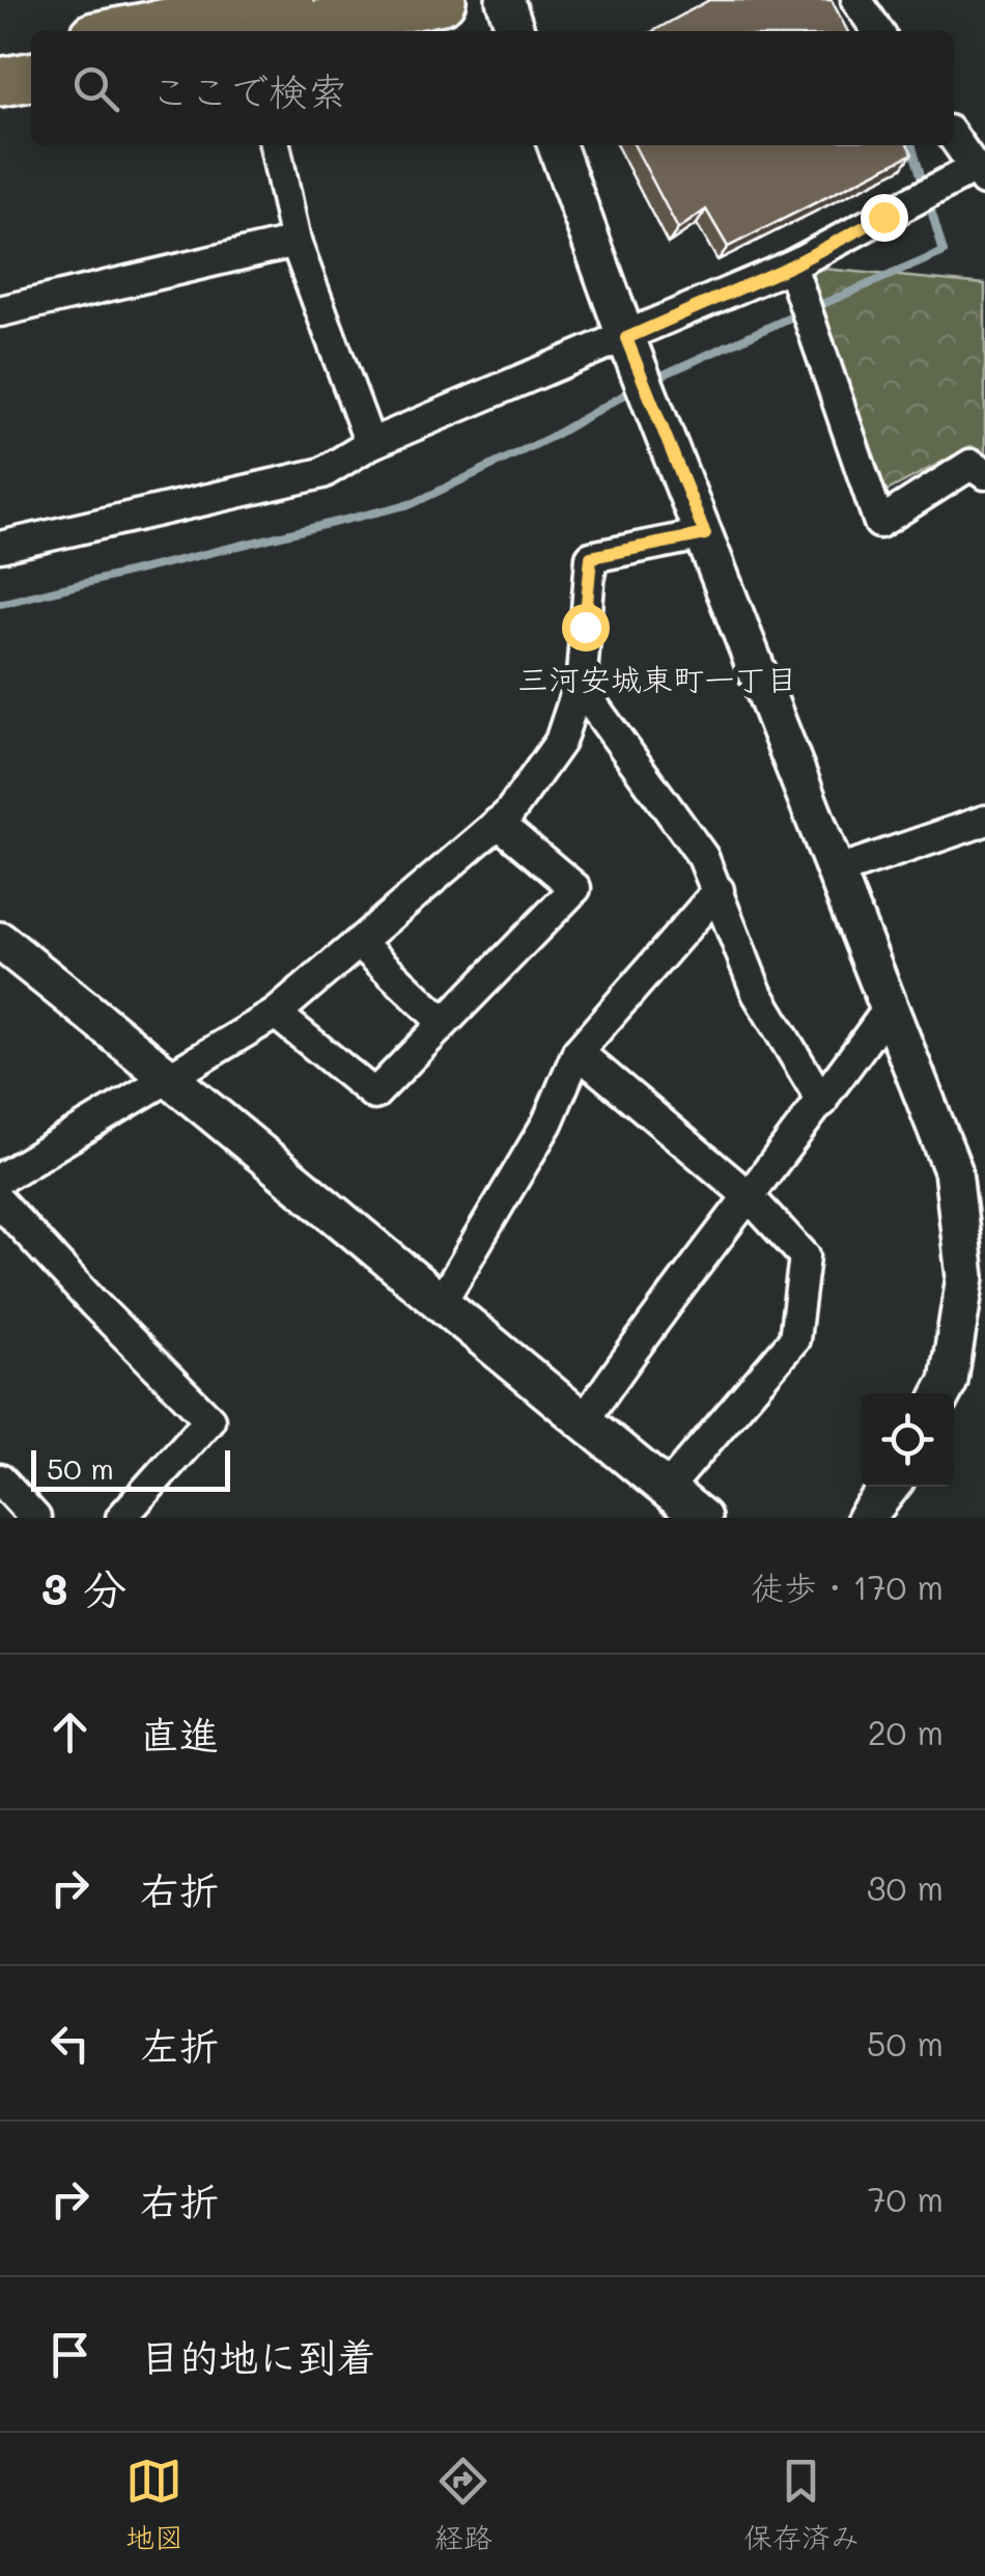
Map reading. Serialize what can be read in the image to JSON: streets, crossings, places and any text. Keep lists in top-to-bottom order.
{
  "districts": ["三河安城東町一丁目"],
  "scale_bar": "50 m",
  "page": {
    "search": "ここで検索",
    "scale": "50 m",
    "heading": ["3 分", "徒歩 · 170 m"],
    "list": [
      ["直進", "20 m"],
      ["右折", "30 m"],
      ["左折", "50 m"],
      ["右折", "70 m"],
      "目的地に到着"
    ],
    "nav": ["地図", "経路", "保存済み"]
  }
}
